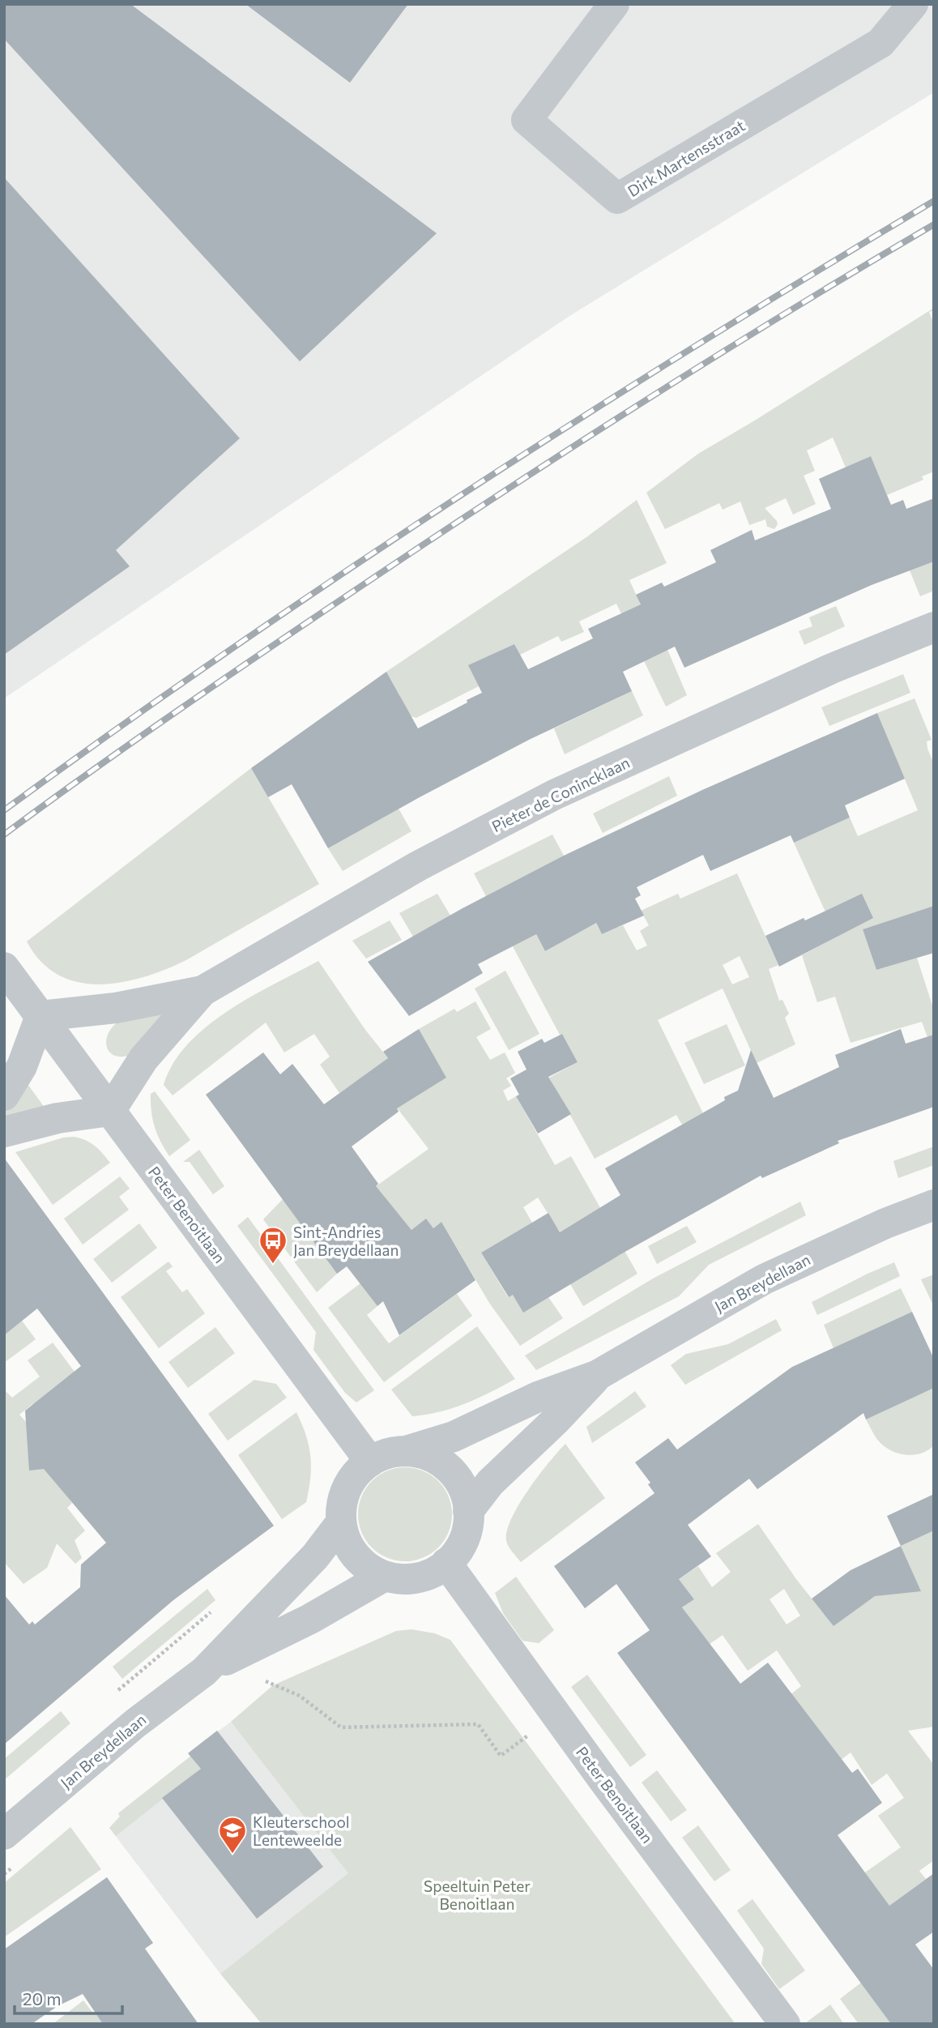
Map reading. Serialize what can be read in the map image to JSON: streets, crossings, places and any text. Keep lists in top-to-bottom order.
{
  "streets": {
    "street": [
      "Dirk Martensstraat",
      "Pieter de Conincklaan",
      "Peter Benoitlaan",
      "Jan Breydellaan"
    ]
  },
  "crossings": [
    ["Pieter de Conincklaan", "Peter Benoitlaan"],
    ["Peter Benoitlaan", "Jan Breydellaan"]
  ],
  "parks": ["Speeltuin Peter Benoitlaan"],
  "places": {
    "bus stop": ["Sint-Andries Jan Breydellaan"],
    "school or university": ["Kleuterschool Lenteweelde"]
  },
  "scale_bar": "20 m"
}
